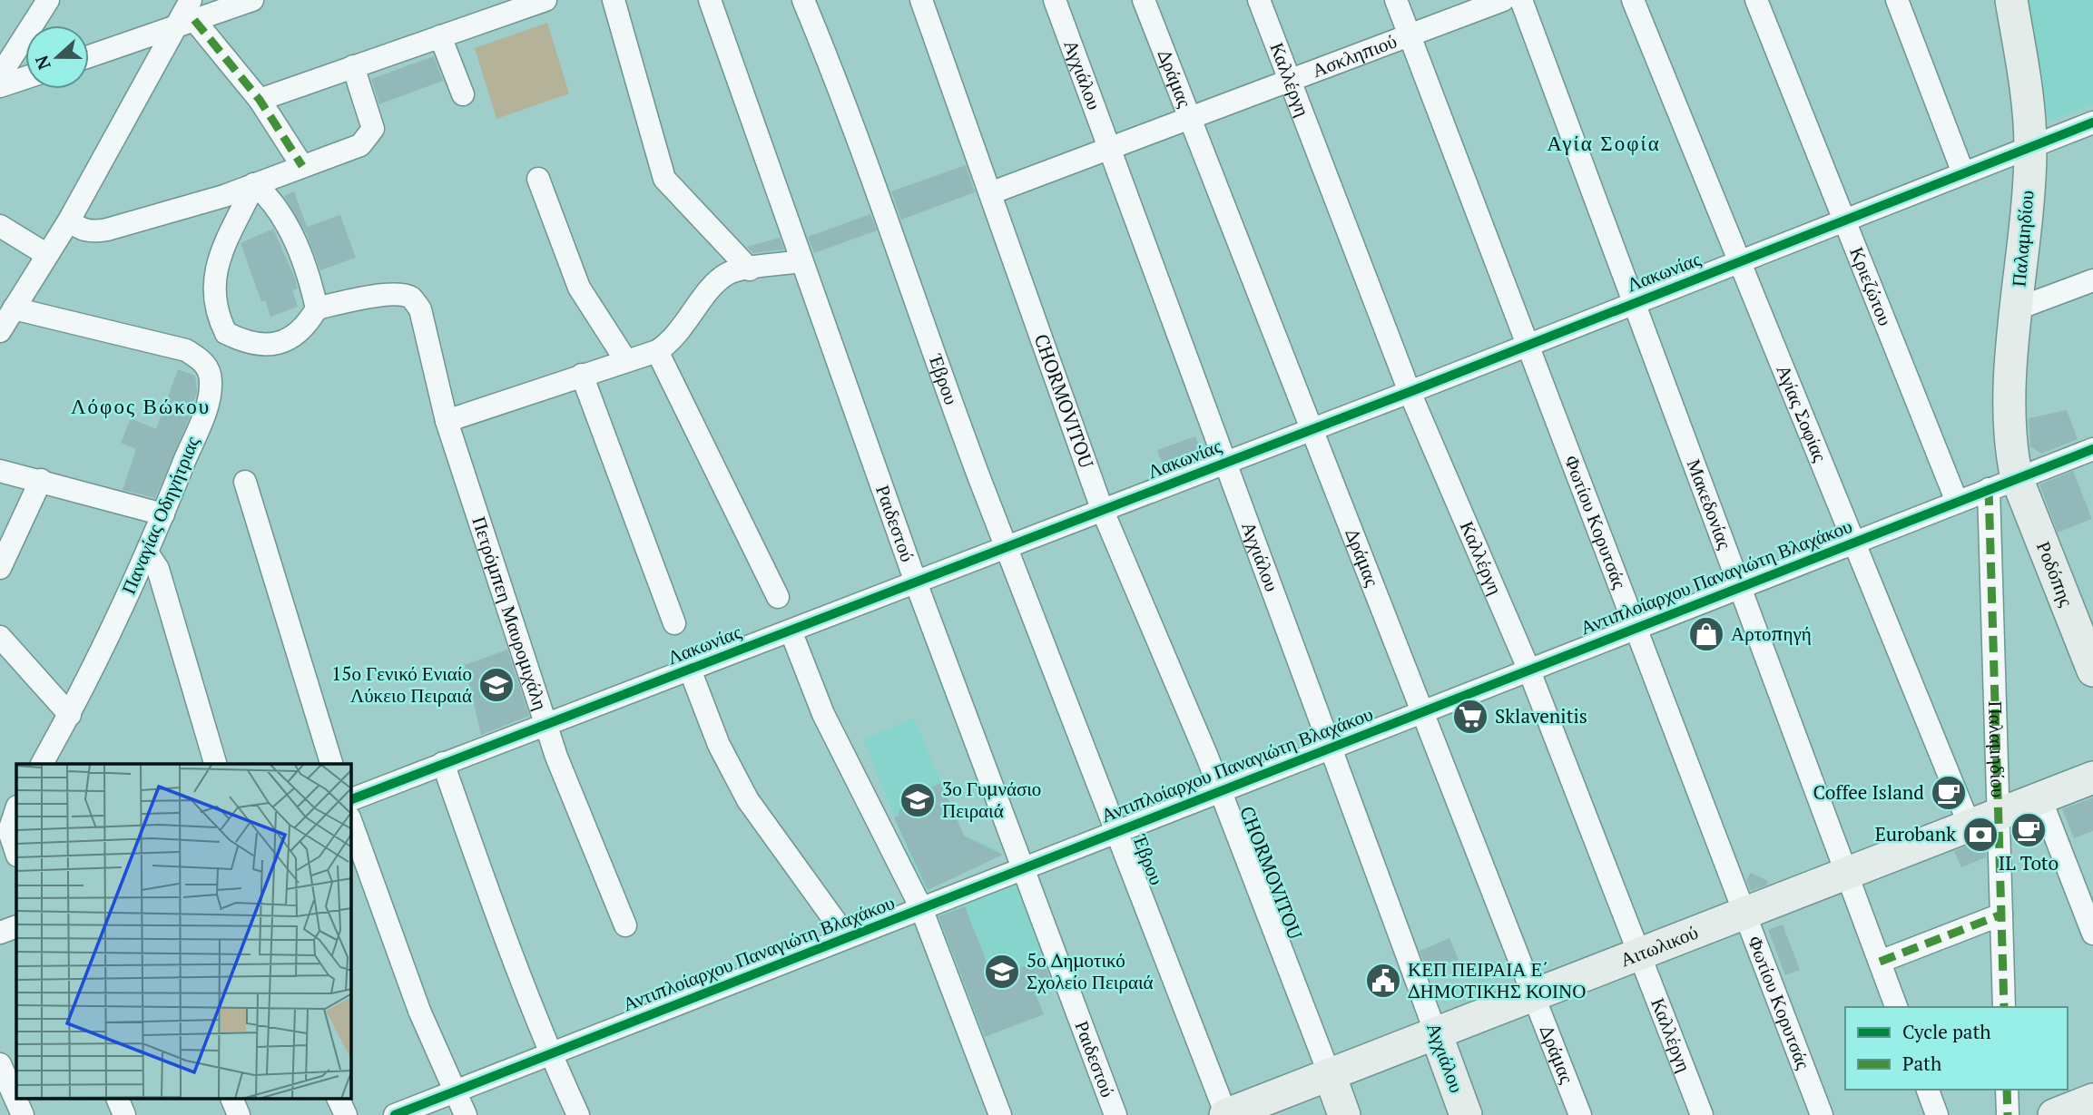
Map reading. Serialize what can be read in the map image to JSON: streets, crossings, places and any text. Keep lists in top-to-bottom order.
{
  "streets": {
    "street": [
      "Ασκληπιού",
      "Αγχιάλου",
      "Δράμας",
      "Καλλέργη",
      "Παλαμηδίου",
      "Λακωνίας",
      "Κριεζώτου",
      "Έβρου",
      "CHORMOVITOU",
      "Αγίας Σοφίας",
      "Μακεδονίας",
      "Παναγίας Οδηγήτριας",
      "Φωτίου Κορυτσάς",
      "Ραιδεστού",
      "Ροδόπης",
      "Αντιπλοίαρχου Παναγιώτη Βλαχάκου",
      "Πετρόμπεη Μαυρομιχάλη",
      "Αιτωλικού"
    ]
  },
  "crossings": [
    ["Ασκληπιού", "Αγχιάλου"],
    ["Ασκληπιού", "Δράμας"],
    ["Ασκληπιού", "Καλλέργη"],
    ["Ασκληπιού", "CHORMOVITOU"],
    ["Ασκληπιού", "Φωτίου Κορυτσάς"],
    ["Αγχιάλου", "Λακωνίας"],
    ["Αγχιάλου", "Αντιπλοίαρχου Παναγιώτη Βλαχάκου"],
    ["Αγχιάλου", "Αιτωλικού"],
    ["Δράμας", "Λακωνίας"],
    ["Δράμας", "Αντιπλοίαρχου Παναγιώτη Βλαχάκου"],
    ["Δράμας", "Αιτωλικού"],
    ["Καλλέργη", "Λακωνίας"],
    ["Καλλέργη", "Αντιπλοίαρχου Παναγιώτη Βλαχάκου"],
    ["Καλλέργη", "Αιτωλικού"],
    ["Παλαμηδίου", "Λακωνίας"],
    ["Παλαμηδίου", "Ροδόπης"],
    ["Παλαμηδίου", "Αντιπλοίαρχου Παναγιώτη Βλαχάκου"],
    ["Παλαμηδίου", "Αιτωλικού"],
    ["Λακωνίας", "Κριεζώτου"],
    ["Λακωνίας", "Έβρου"],
    ["Λακωνίας", "CHORMOVITOU"],
    ["Λακωνίας", "Αγίας Σοφίας"],
    ["Λακωνίας", "Μακεδονίας"],
    ["Λακωνίας", "Φωτίου Κορυτσάς"],
    ["Λακωνίας", "Ραιδεστού"],
    ["Λακωνίας", "Πετρόμπεη Μαυρομιχάλη"],
    ["Κριεζώτου", "Αντιπλοίαρχου Παναγιώτη Βλαχάκου"],
    ["Έβρου", "Αντιπλοίαρχου Παναγιώτη Βλαχάκου"],
    ["Έβρου", "Αιτωλικού"],
    ["CHORMOVITOU", "Αντιπλοίαρχου Παναγιώτη Βλαχάκου"],
    ["CHORMOVITOU", "Αιτωλικού"],
    ["Αγίας Σοφίας", "Αντιπλοίαρχου Παναγιώτη Βλαχάκου"],
    ["Αγίας Σοφίας", "Αιτωλικού"],
    ["Μακεδονίας", "Αντιπλοίαρχου Παναγιώτη Βλαχάκου"],
    ["Μακεδονίας", "Αιτωλικού"],
    ["Φωτίου Κορυτσάς", "Αντιπλοίαρχου Παναγιώτη Βλαχάκου"],
    ["Φωτίου Κορυτσάς", "Αιτωλικού"],
    ["Ραιδεστού", "Αντιπλοίαρχου Παναγιώτη Βλαχάκου"],
    ["Ροδόπης", "Αντιπλοίαρχου Παναγιώτη Βλαχάκου"]
  ],
  "districts": ["Αγία Σοφία", "Λόφος Βώκου"],
  "places": {
    "shop": ["Αρτοπηγή"],
    "school or university": ["15ο Γενικό Ενιαίο Λύκειο Πειραιά", "3ο Γυμνάσιο Πειραιά", "5ο Δημοτικό Σχολείο Πειραιά"],
    "supermarket": ["Sklavenitis"],
    "cafe": ["Coffee Island", "IL Toto"],
    "bank": ["Eurobank"],
    "public building": ["ΚΕΠ ΠΕΙΡΑΙΑ Ε΄ ΔΗΜΟΤΙΚΗΣ ΚΟΙΝΟ"]
  },
  "legend": ["Cycle path", "Path"],
  "north": "left"
}
